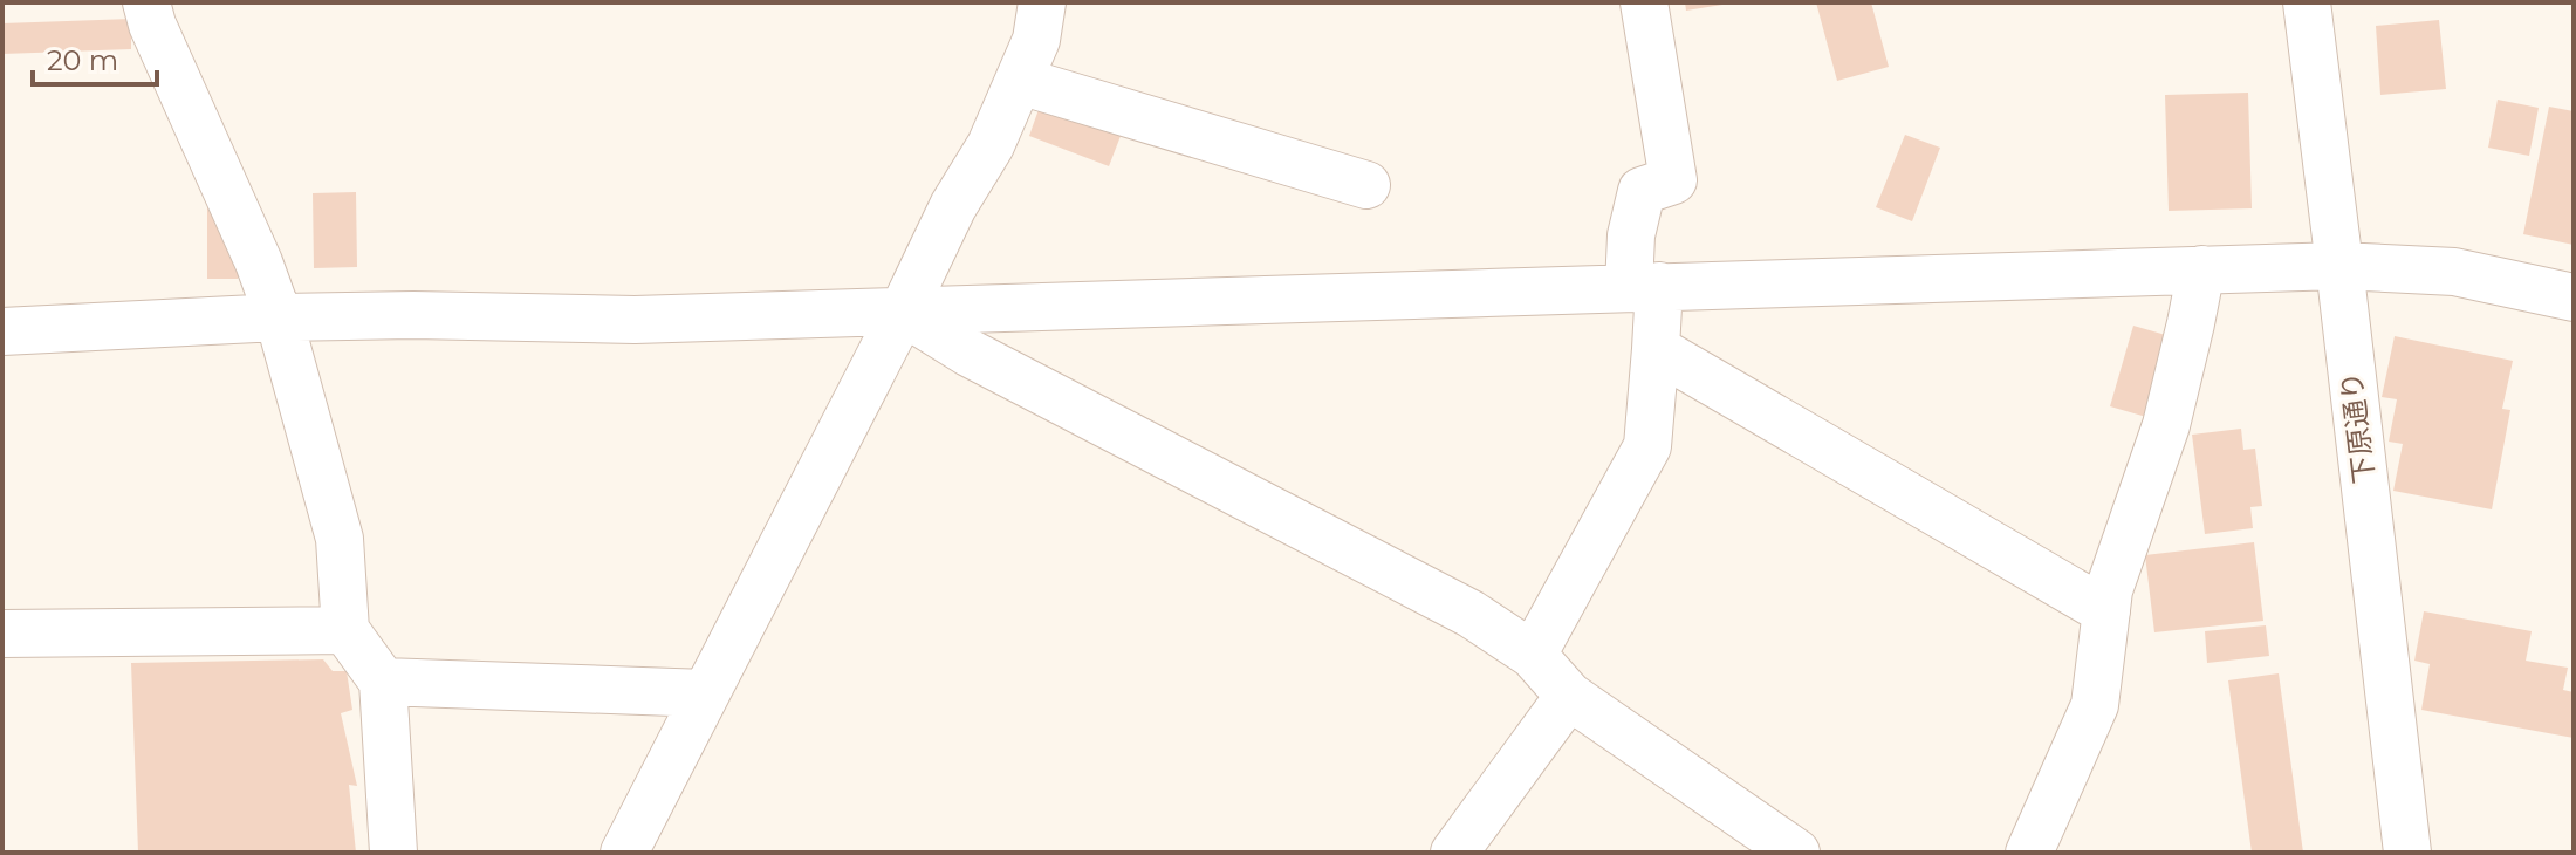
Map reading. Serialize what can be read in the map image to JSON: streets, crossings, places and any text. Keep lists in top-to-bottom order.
{
  "streets": {
    "street": ["下原通り"]
  },
  "scale_bar": "20 m"
}
